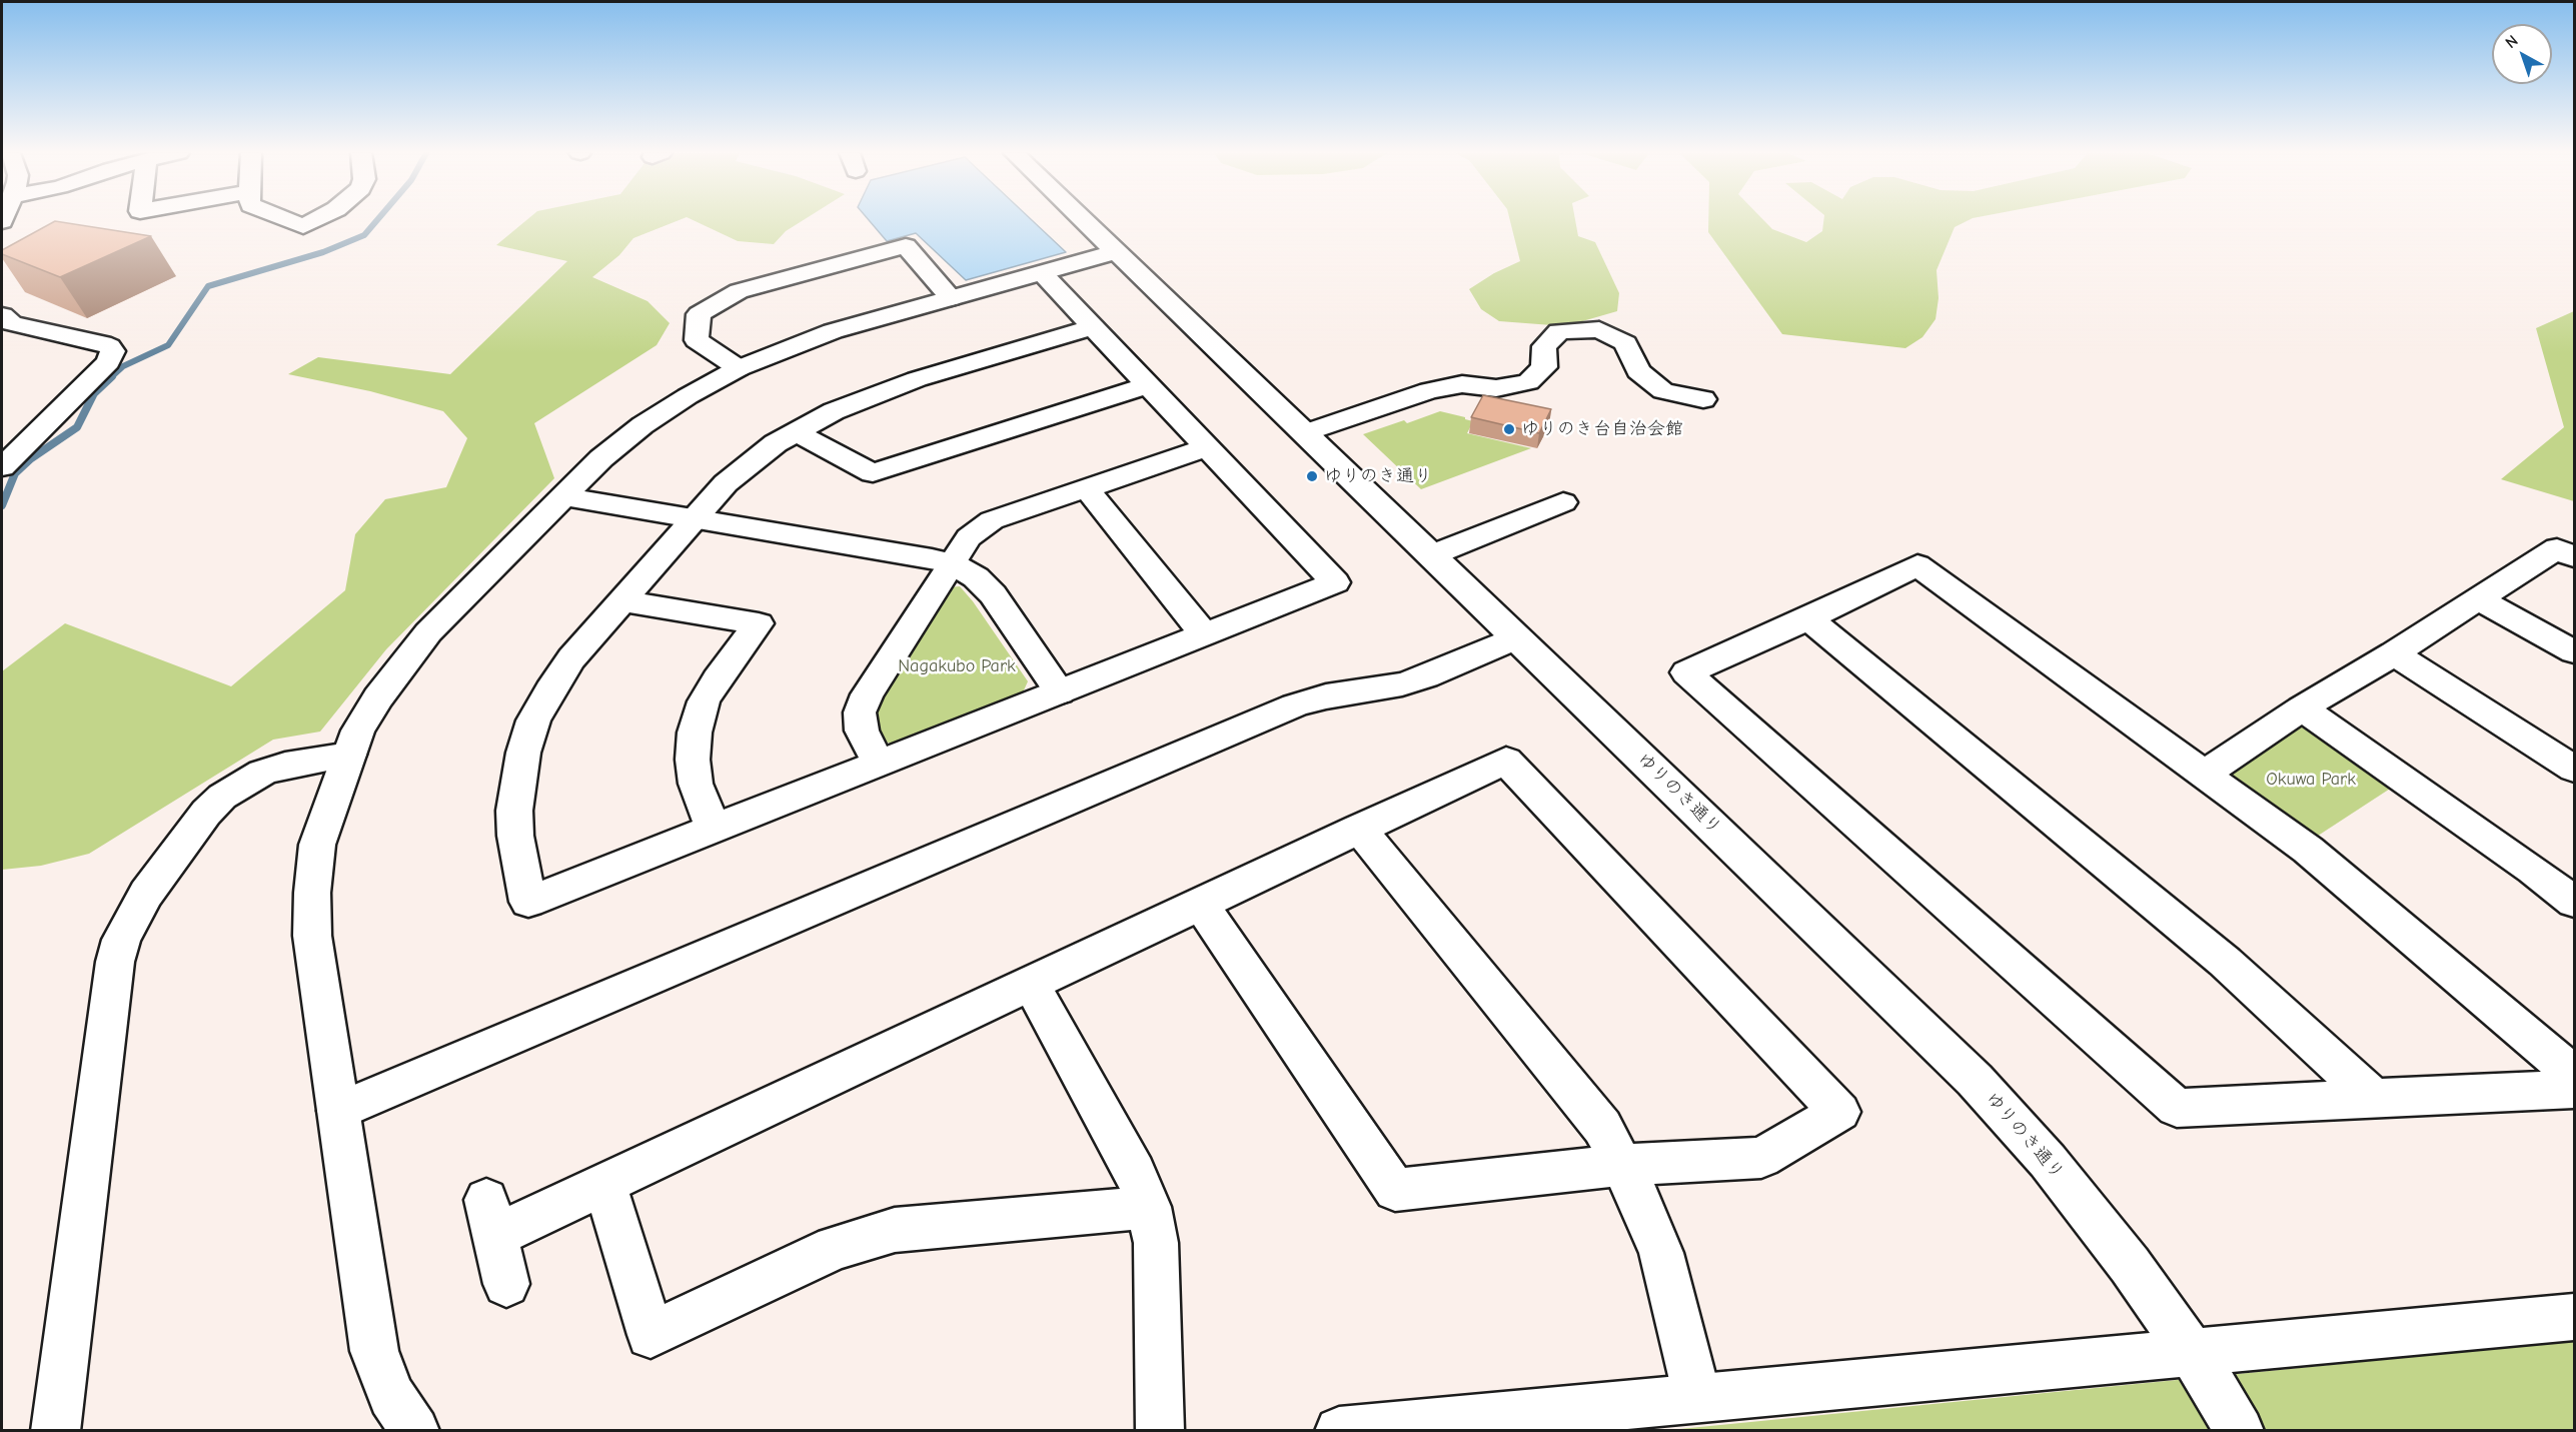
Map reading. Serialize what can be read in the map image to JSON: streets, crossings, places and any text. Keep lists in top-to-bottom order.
{
  "streets": {
    "street": ["ゆりのき通り"]
  },
  "parks": ["Nagakubo Park", "Okuwa Park"],
  "places": ["ゆりのき台自治会館", "ゆりのき通り"],
  "north": "top left"
}
